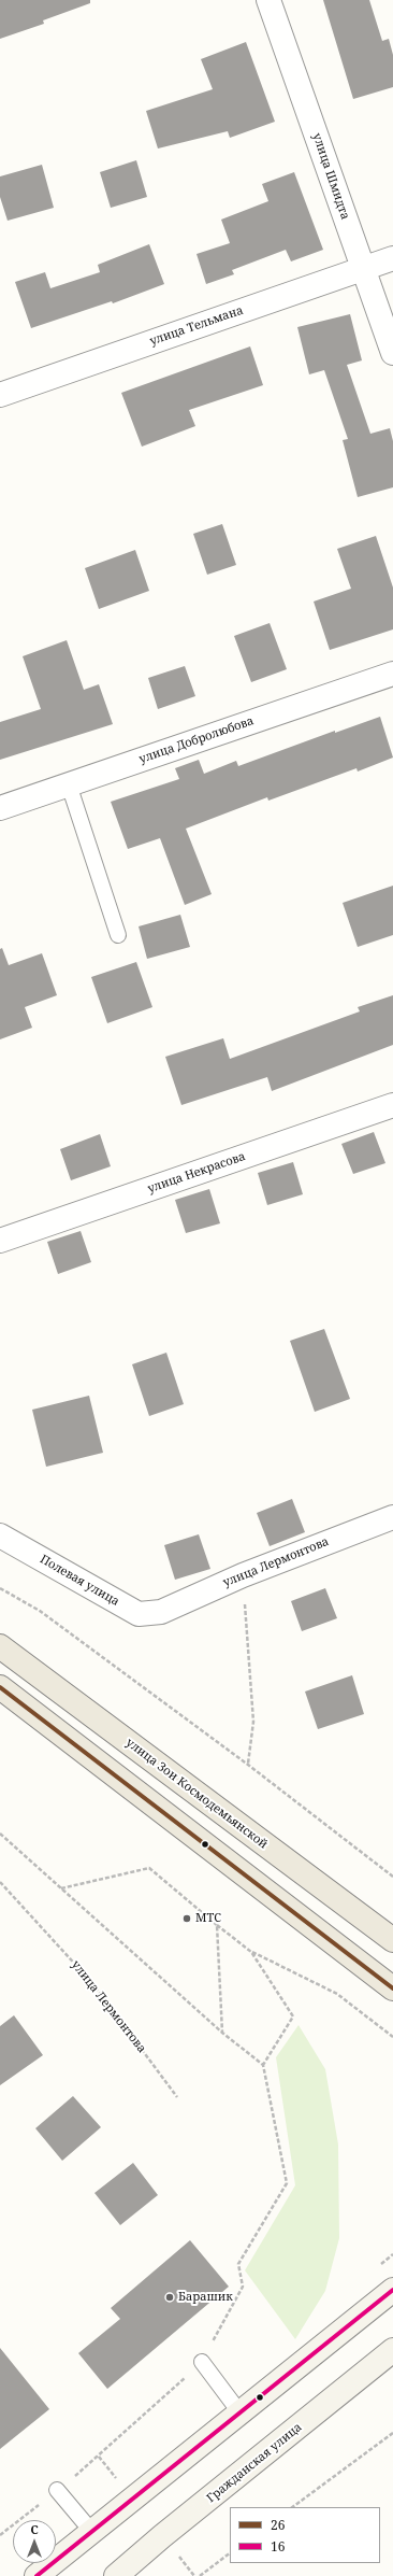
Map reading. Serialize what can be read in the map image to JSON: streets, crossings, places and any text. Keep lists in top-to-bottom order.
{
  "streets": {
    "main road": ["улица Зои Космодемьянской", "Гражданская улица"],
    "street": [
      "улица Шмидта",
      "улица Тельмана",
      "улица Добролюбова",
      "улица Некрасова",
      "улица Лермонтова",
      "Полевая улица"
    ]
  },
  "crossings": [
    ["улица Шмидта", "улица Тельмана"],
    ["улица Лермонтова", "Полевая улица"]
  ],
  "places": ["МТС", "Барашик"],
  "lines": ["transit line 26", "transit line 16"],
  "legend": ["26", "16"],
  "north": "top"
}
